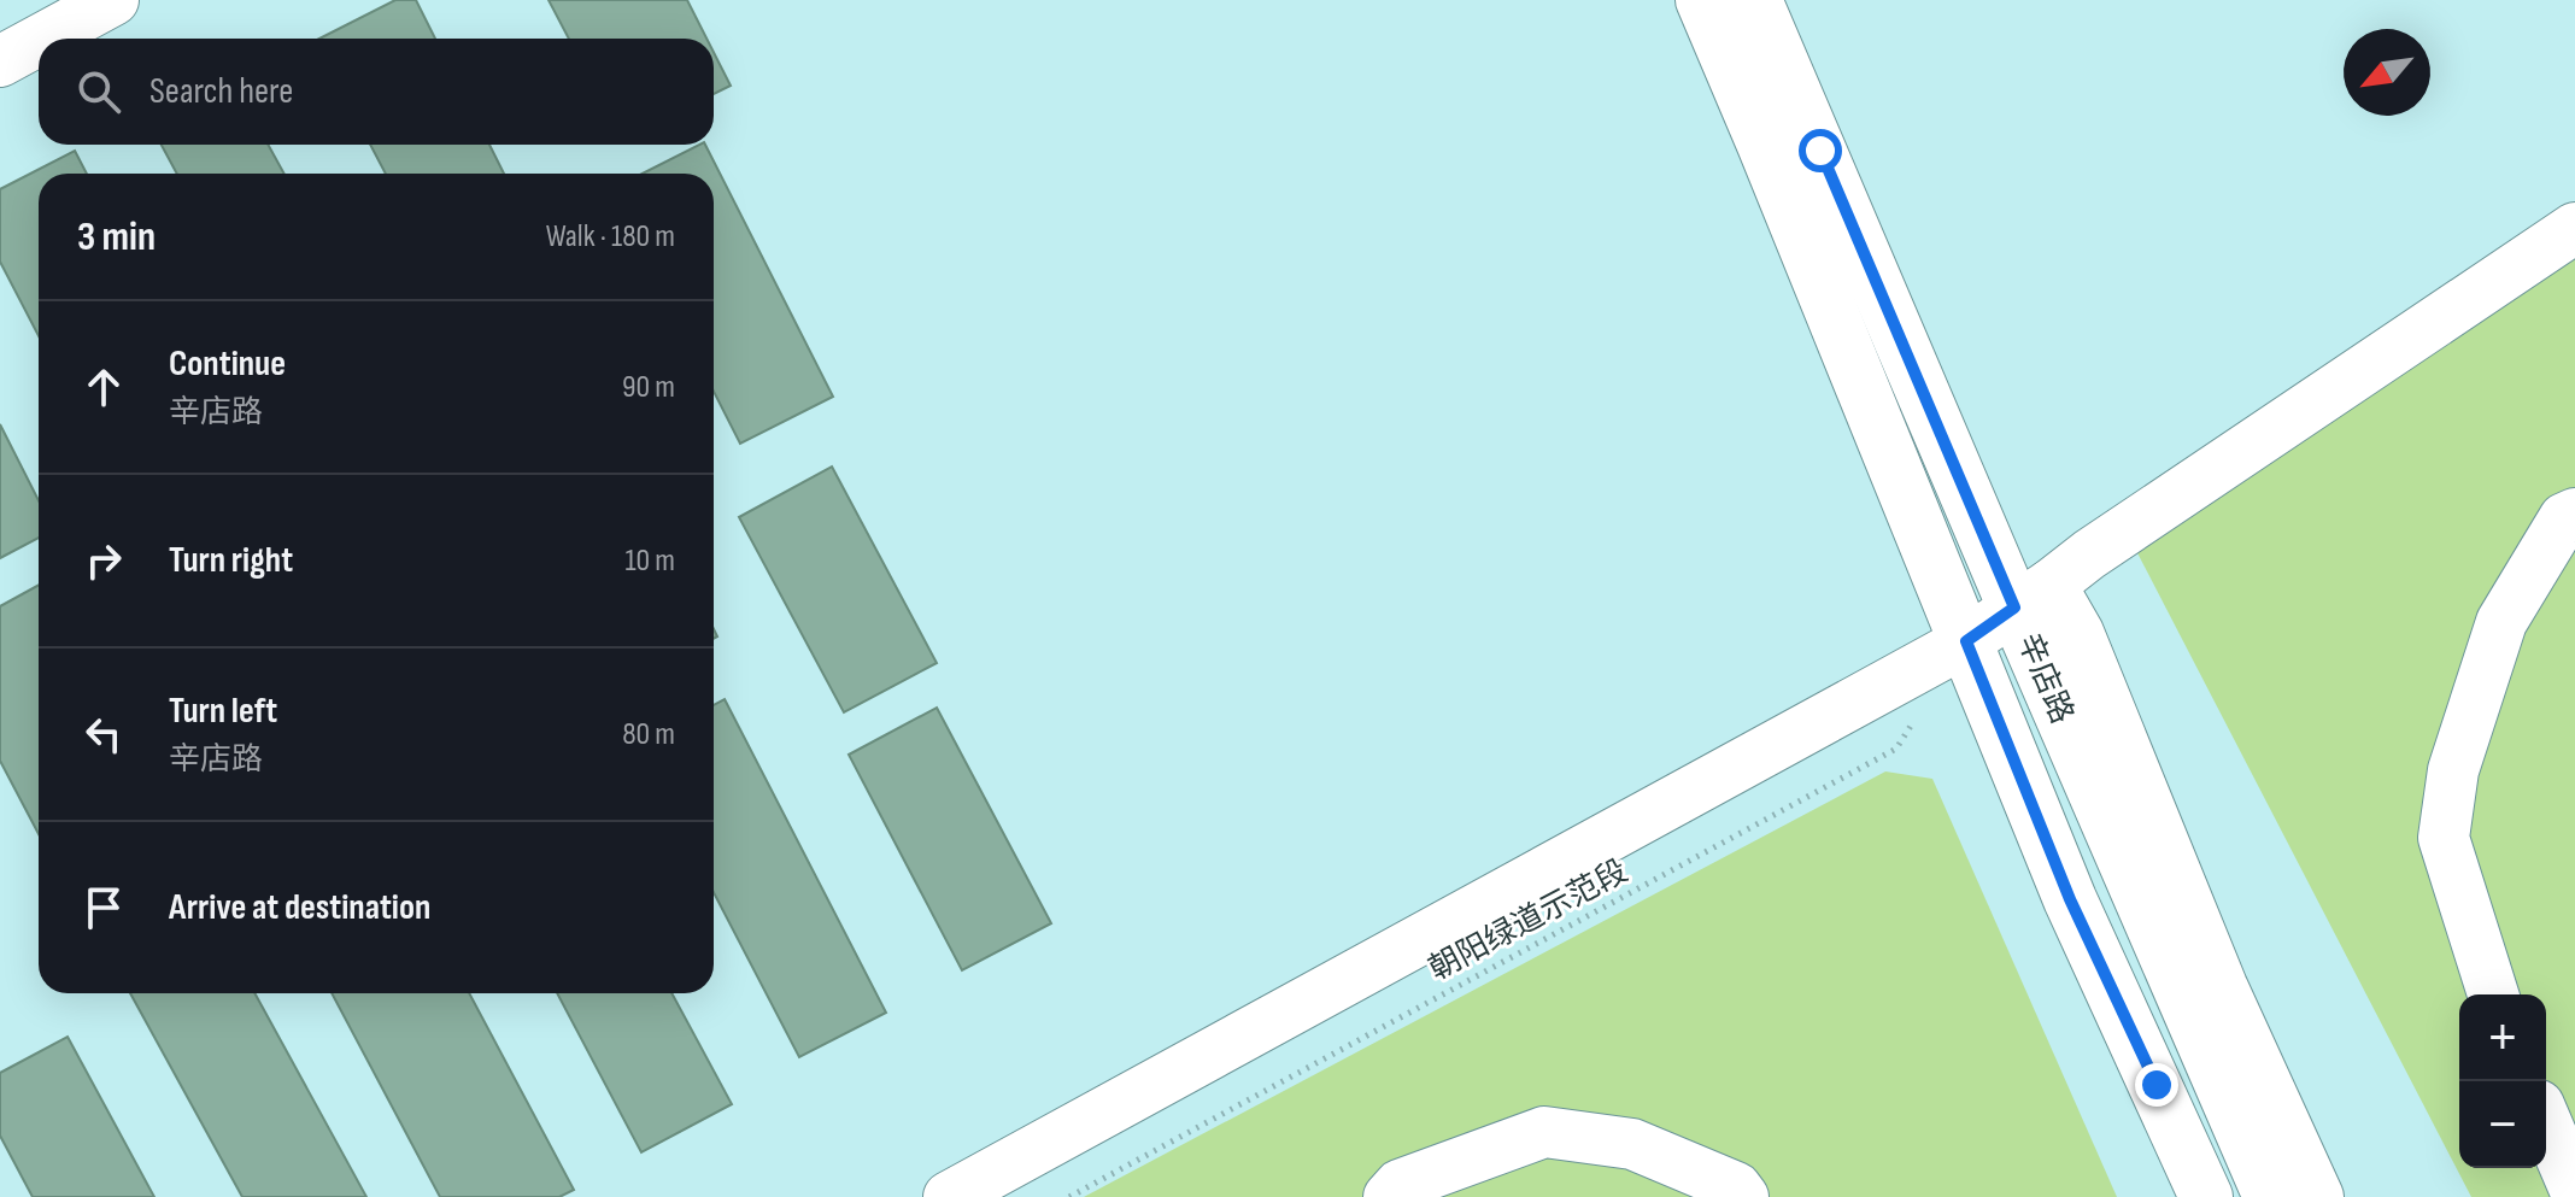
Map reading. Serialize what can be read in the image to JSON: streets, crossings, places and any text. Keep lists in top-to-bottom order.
{
  "streets": {
    "main road": ["辛店路"],
    "path": ["朝阳绿道示范段"]
  },
  "north": "bottom left",
  "page": {
    "search": "Search here",
    "heading": ["3 min", "Walk · 180 m"],
    "list": [
      ["Continue", "辛店路", "90 m"],
      ["Turn right", "10 m"],
      ["Turn left", "辛店路", "80 m"],
      "Arrive at destination"
    ],
    "map_buttons": ["+", "−"]
  }
}
